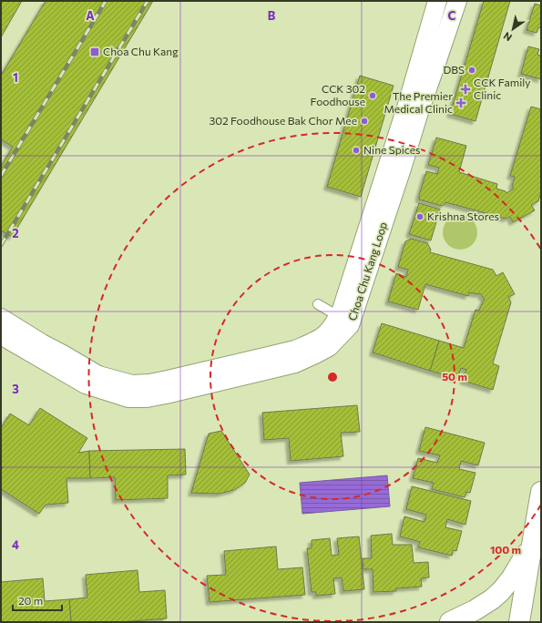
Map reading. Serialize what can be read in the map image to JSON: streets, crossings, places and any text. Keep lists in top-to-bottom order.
{
  "streets": {
    "street": ["Choa Chu Kang Loop"]
  },
  "places": {
    "transit": ["Choa Chu Kang"],
    "other": [
      "DBS",
      "CCK 302 Foodhouse",
      "302 Foodhouse Bak Chor Mee",
      "Nine Spices",
      "Krishna Stores"
    ],
    "health": ["CCK Family Clinic", "The Premier Medical Clinic"]
  },
  "scale_bar": "20 m",
  "north": "bottom left",
  "grid": {
    "columns": ["A", "B", "C"],
    "rows": [
      "1",
      "2",
      "3",
      "4"
    ]
  },
  "rings": ["50 m", "100 m"]
}
